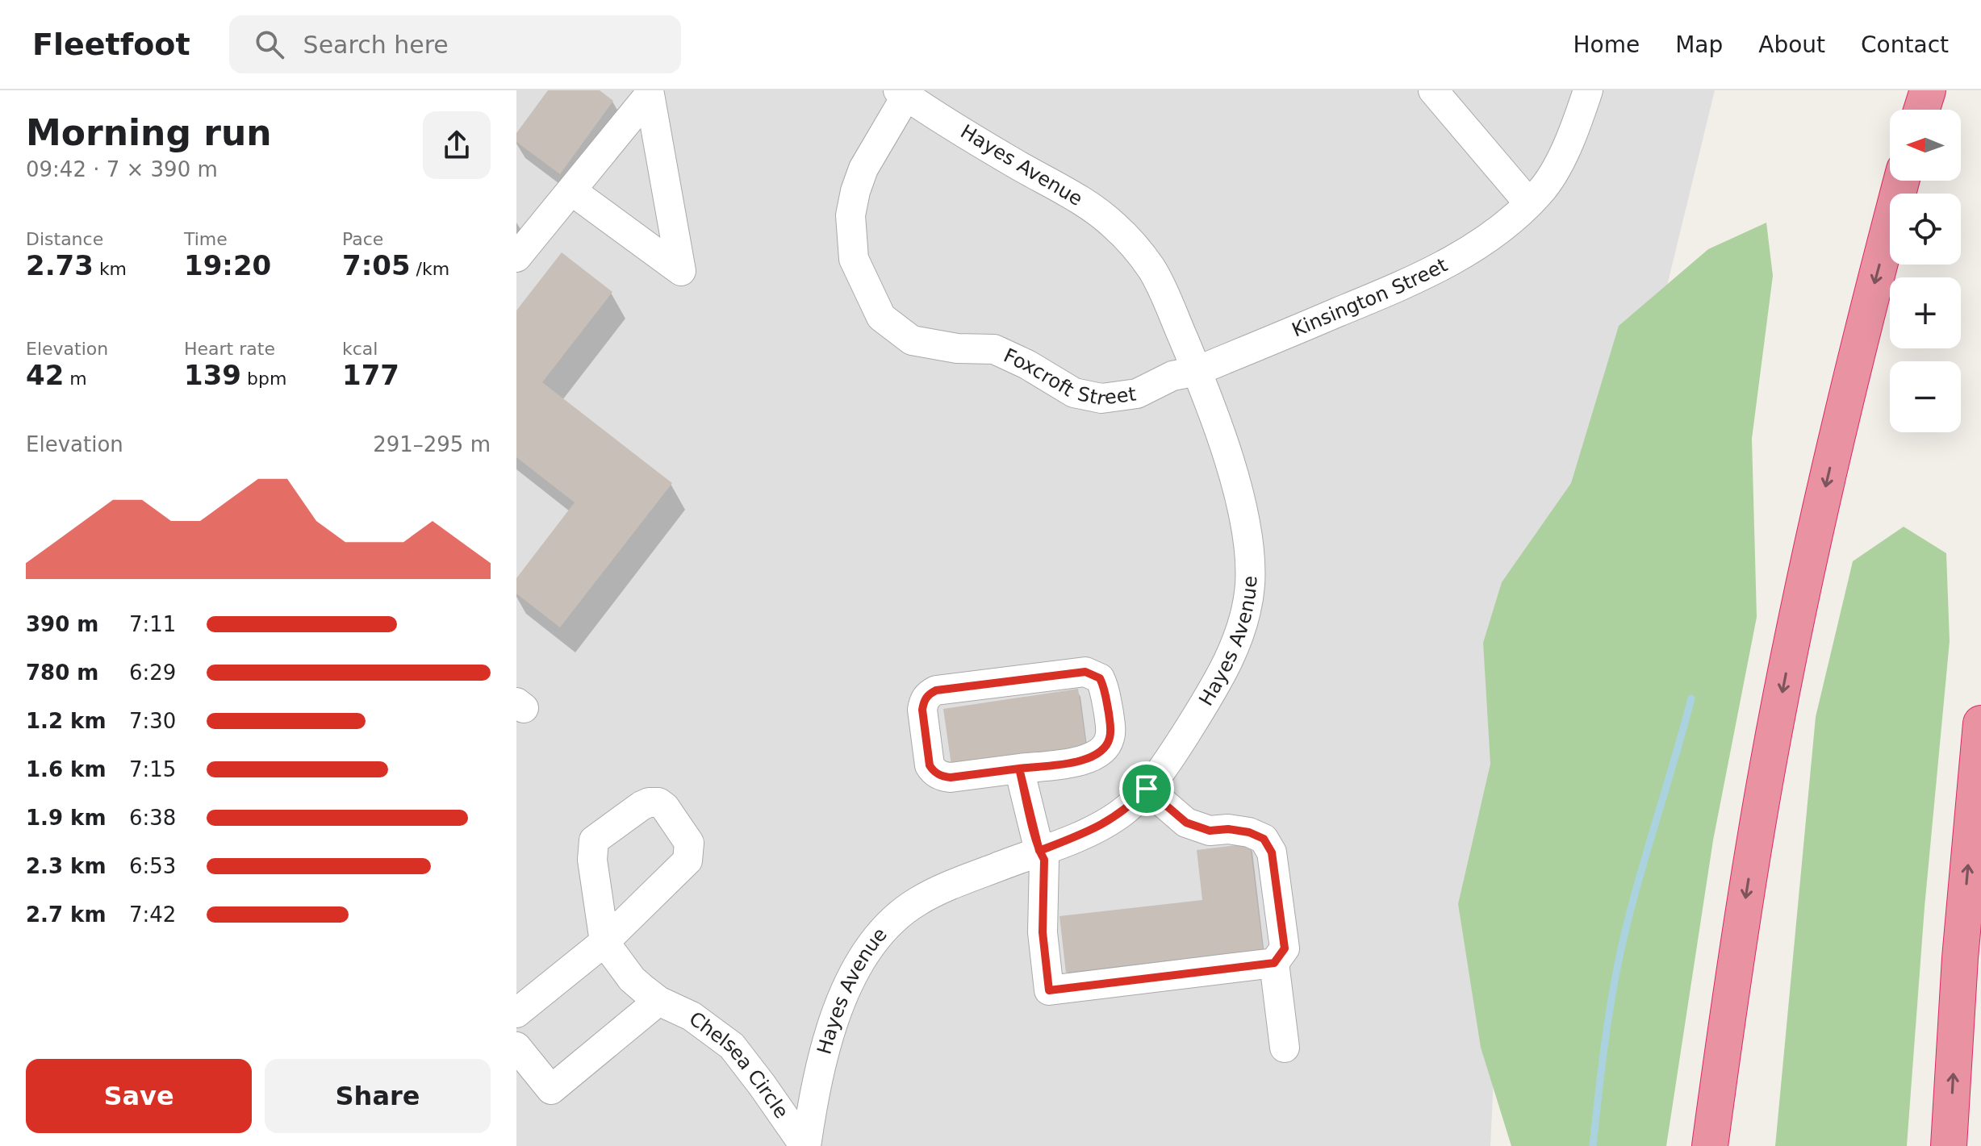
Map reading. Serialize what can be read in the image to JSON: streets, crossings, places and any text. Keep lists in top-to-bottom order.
{
  "streets": {
    "street": [
      "Hayes Avenue",
      "Kinsington Street",
      "Foxcroft Street",
      "Chelsea Circle"
    ]
  },
  "crossings": [
    ["Hayes Avenue", "Kinsington Street"],
    ["Hayes Avenue", "Foxcroft Street"],
    ["Hayes Avenue", "Chelsea Circle"],
    ["Kinsington Street", "Foxcroft Street"]
  ],
  "north": "left",
  "page": {
    "header": "Fleetfoot",
    "search": "Search here",
    "nav": [
      "Home",
      "Map",
      "About",
      "Contact"
    ],
    "heading": ["Morning run", "09:42 · 7 × 390 m"],
    "map_buttons": ["+", "−"],
    "stats": [
      ["Distance", "2.73 km"],
      ["Time", "19:20"],
      ["Pace", "7:05 /km"],
      ["Elevation", "42 m"],
      ["Heart rate", "139 bpm"],
      ["kcal", "177"]
    ],
    "chart": ["Elevation", "291–295 m"],
    "list": [
      {
        "name": "390 m",
        "note": "7:11"
      },
      {
        "name": "780 m",
        "note": "6:29"
      },
      {
        "name": "1.2 km",
        "note": "7:30"
      },
      {
        "name": "1.6 km",
        "note": "7:15"
      },
      {
        "name": "1.9 km",
        "note": "6:38"
      },
      {
        "name": "2.3 km",
        "note": "6:53"
      },
      {
        "name": "2.7 km",
        "note": "7:42"
      }
    ],
    "buttons": ["Save", "Share"]
  }
}
